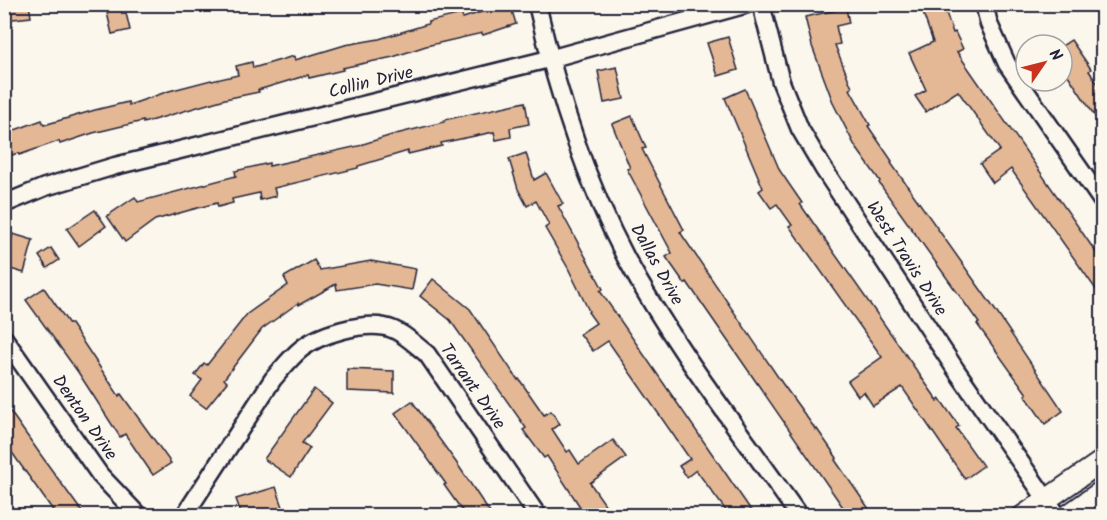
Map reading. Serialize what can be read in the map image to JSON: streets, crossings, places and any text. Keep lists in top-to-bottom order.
{
  "streets": {
    "street": [
      "Collin Drive",
      "West Travis Drive",
      "Dallas Drive",
      "Tarrant Drive",
      "Denton Drive"
    ]
  },
  "crossings": [
    ["Collin Drive", "Dallas Drive"]
  ],
  "north": "top right"
}
